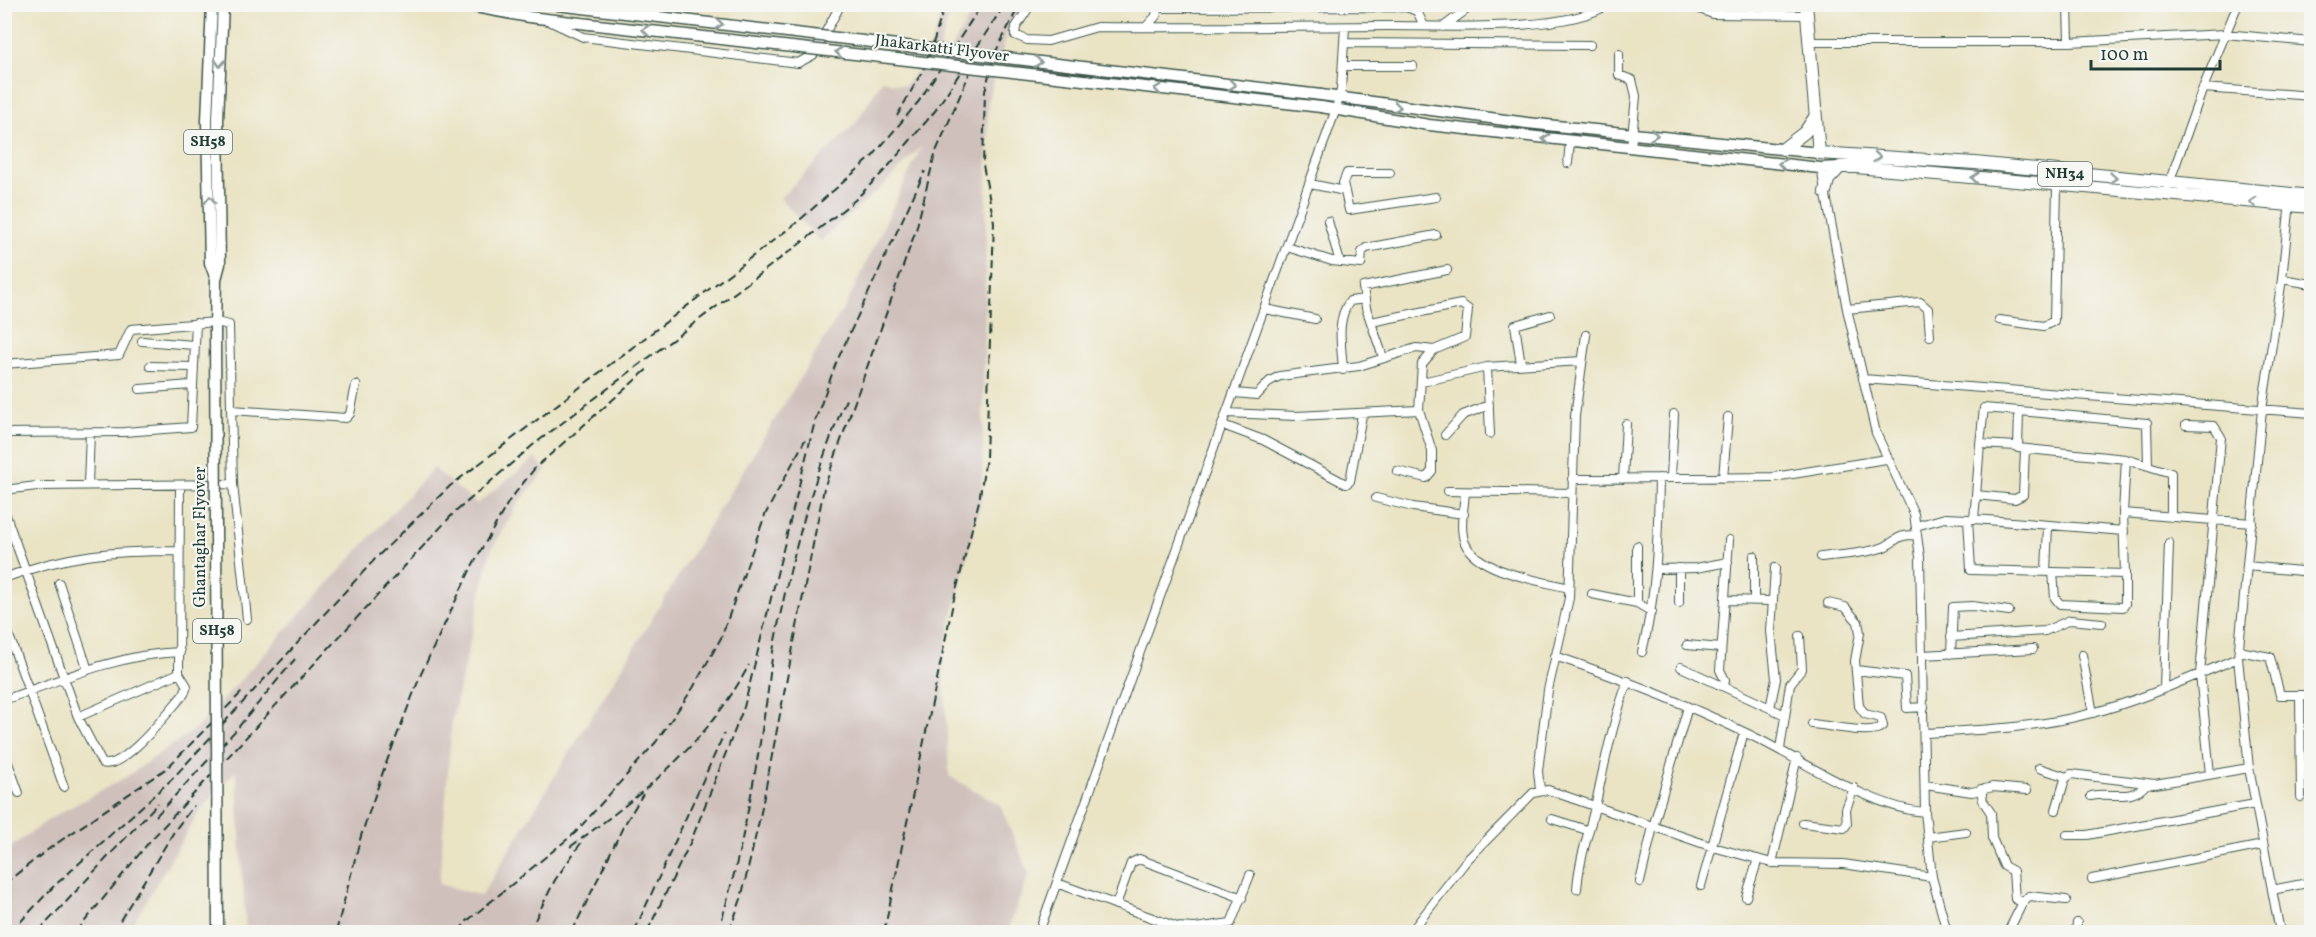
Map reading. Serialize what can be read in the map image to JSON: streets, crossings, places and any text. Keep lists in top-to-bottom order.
{
  "streets": {
    "highway": ["NH34"],
    "main road": ["Jhakarkatti Flyover", "SH58", "Ghantaghar Flyover"]
  },
  "crossings": [
    ["Jhakarkatti Flyover", "NH34"],
    ["SH58", "Ghantaghar Flyover"]
  ],
  "scale_bar": "100 m"
}
